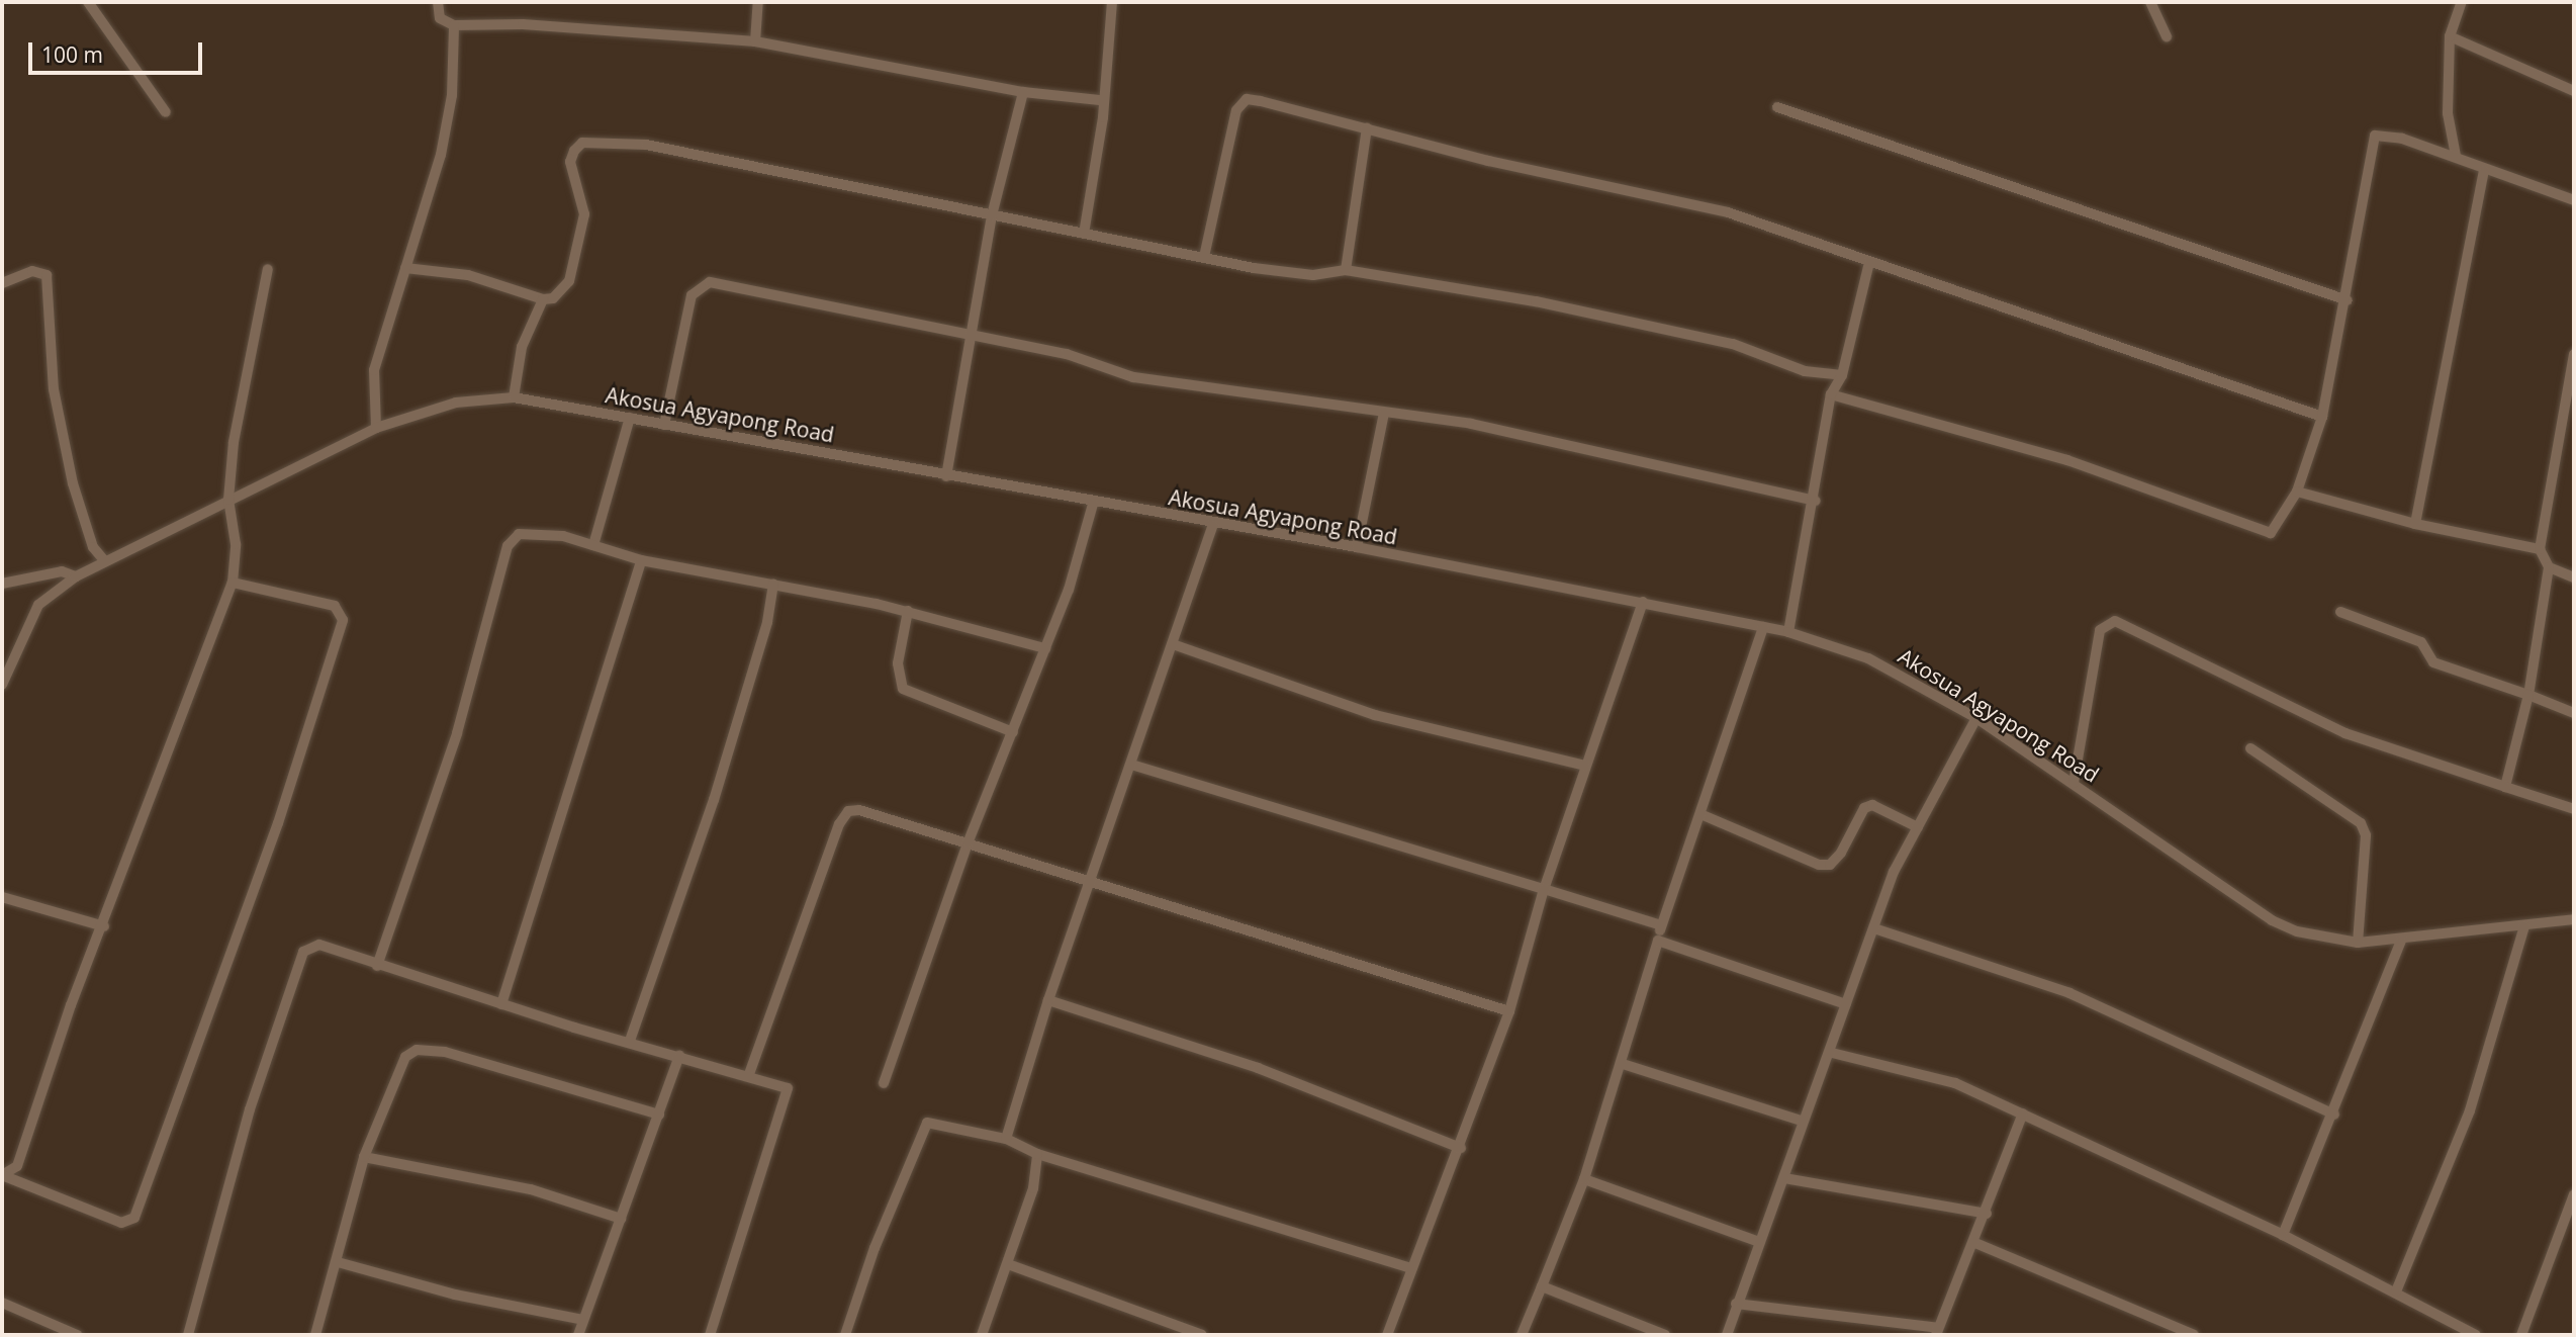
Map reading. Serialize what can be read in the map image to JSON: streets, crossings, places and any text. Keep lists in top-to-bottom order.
{
  "streets": {
    "street": ["Akosua Agyapong Road"]
  },
  "scale_bar": "100 m"
}
